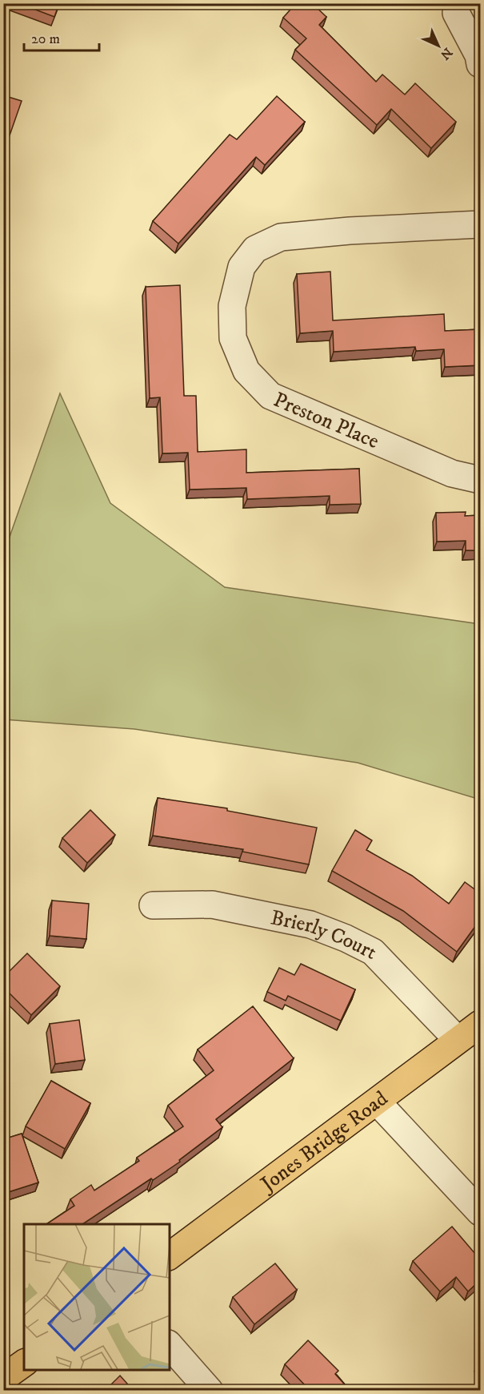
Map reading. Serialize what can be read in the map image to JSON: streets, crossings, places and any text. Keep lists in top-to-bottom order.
{
  "streets": {
    "main road": ["Jones Bridge Road"],
    "street": ["Preston Place", "Brierly Court"]
  },
  "crossings": [
    ["Brierly Court", "Jones Bridge Road"]
  ],
  "scale_bar": "20 m",
  "north": "bottom right"
}
